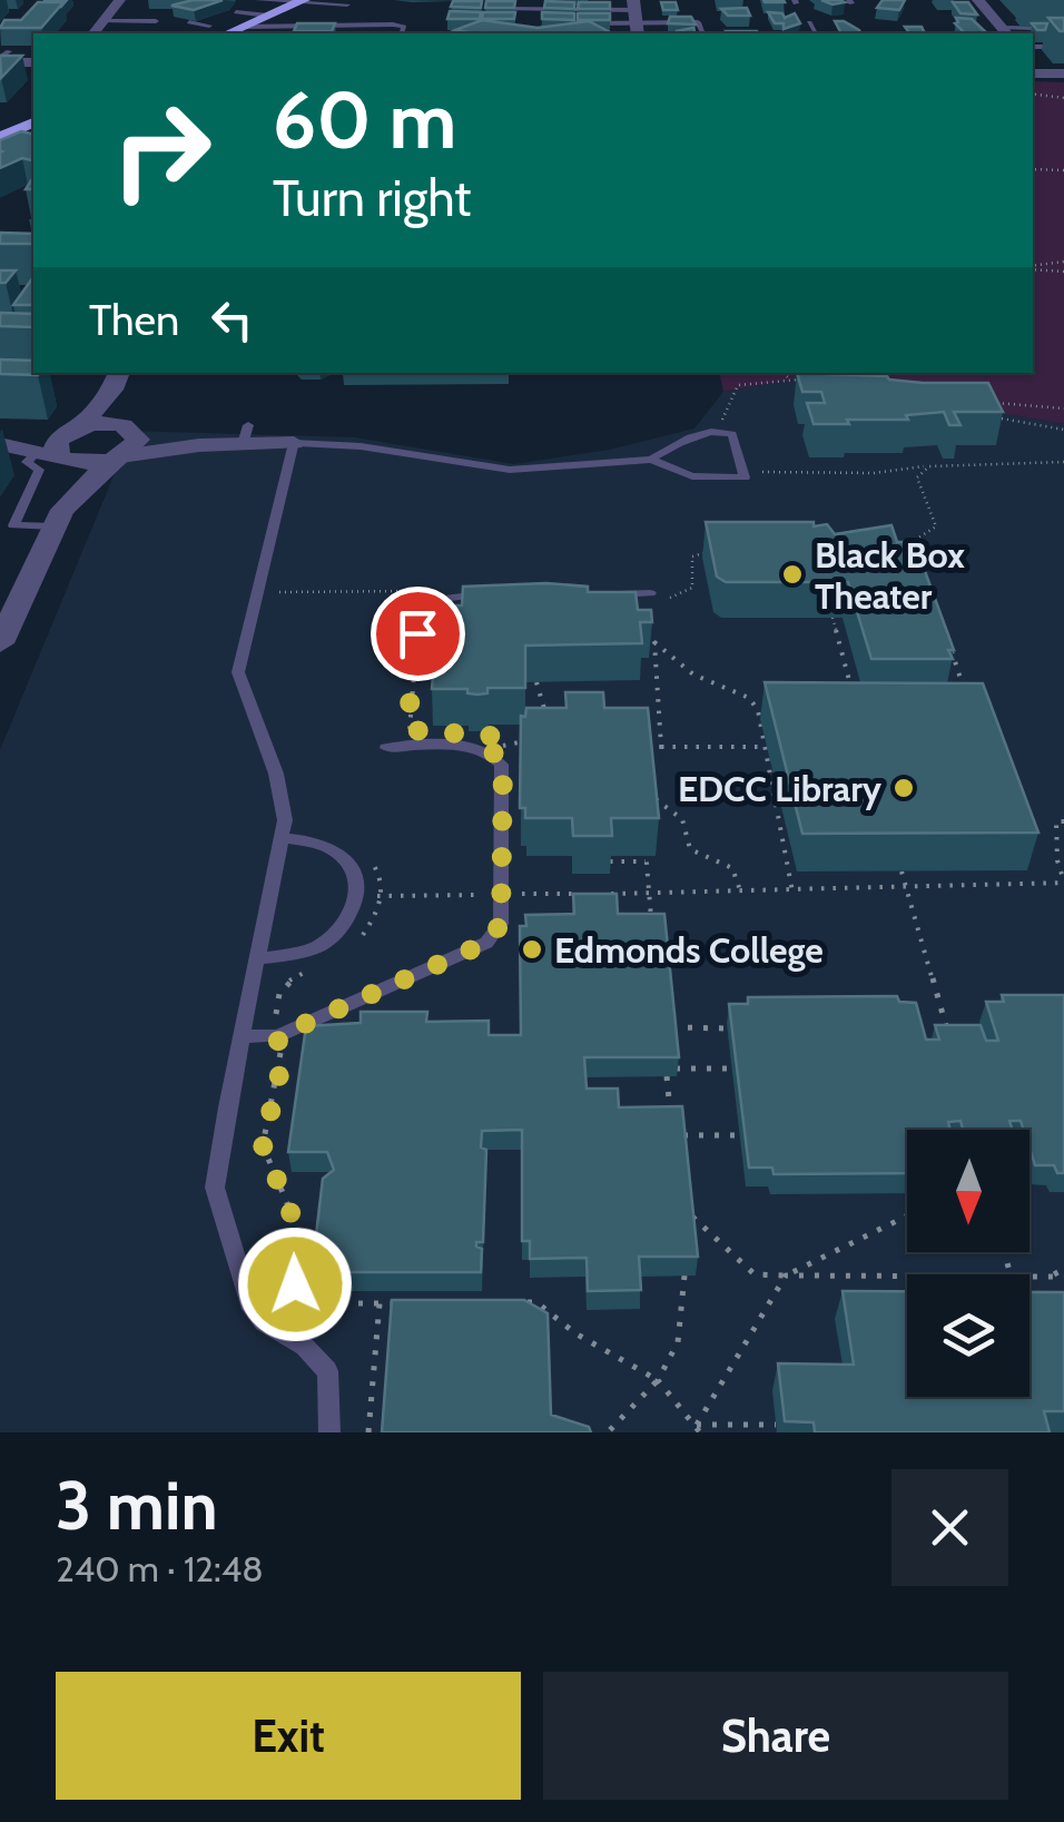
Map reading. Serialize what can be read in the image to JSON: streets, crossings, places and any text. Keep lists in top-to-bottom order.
{
  "places": ["Black Box Theater", "EDCC Library", "Edmonds College"],
  "north": "bottom",
  "page": {
    "turn": ["60 m", "Turn right"],
    "then": "Then",
    "heading": ["3 min", "240 m · 12:48"],
    "buttons": ["Exit", "Share"]
  }
}
